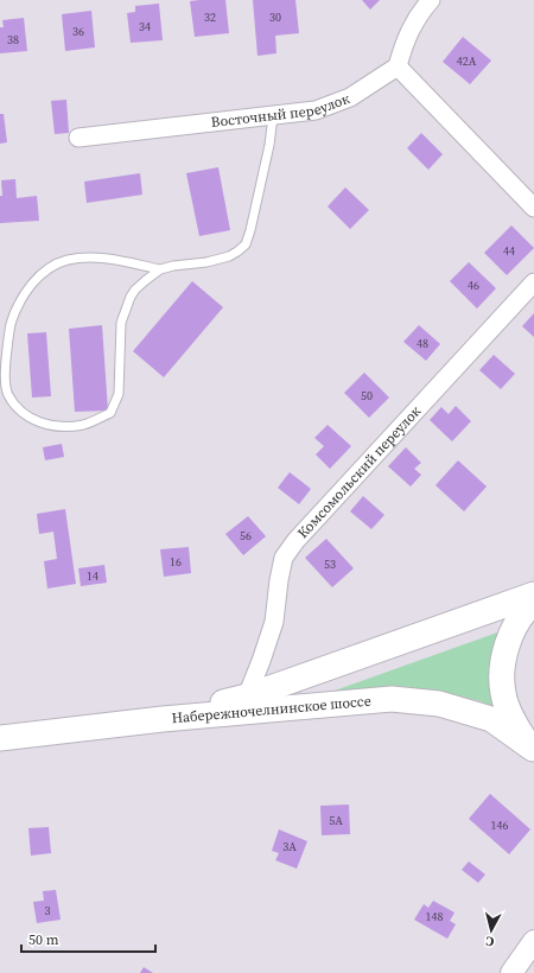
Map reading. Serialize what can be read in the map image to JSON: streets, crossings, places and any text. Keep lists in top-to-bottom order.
{
  "streets": {
    "main road": ["Набережночелнинское шоссе"],
    "street": ["Восточный переулок", "Комсомольский переулок"]
  },
  "house_numbers": [
    "32",
    "30",
    "34",
    "36",
    "38",
    "42А",
    "44",
    "46",
    "48",
    "50",
    "56",
    "16",
    "53",
    "14",
    "5А",
    "146",
    "3А",
    "3",
    "148"
  ],
  "scale_bar": "50 m",
  "north": "bottom"
}
